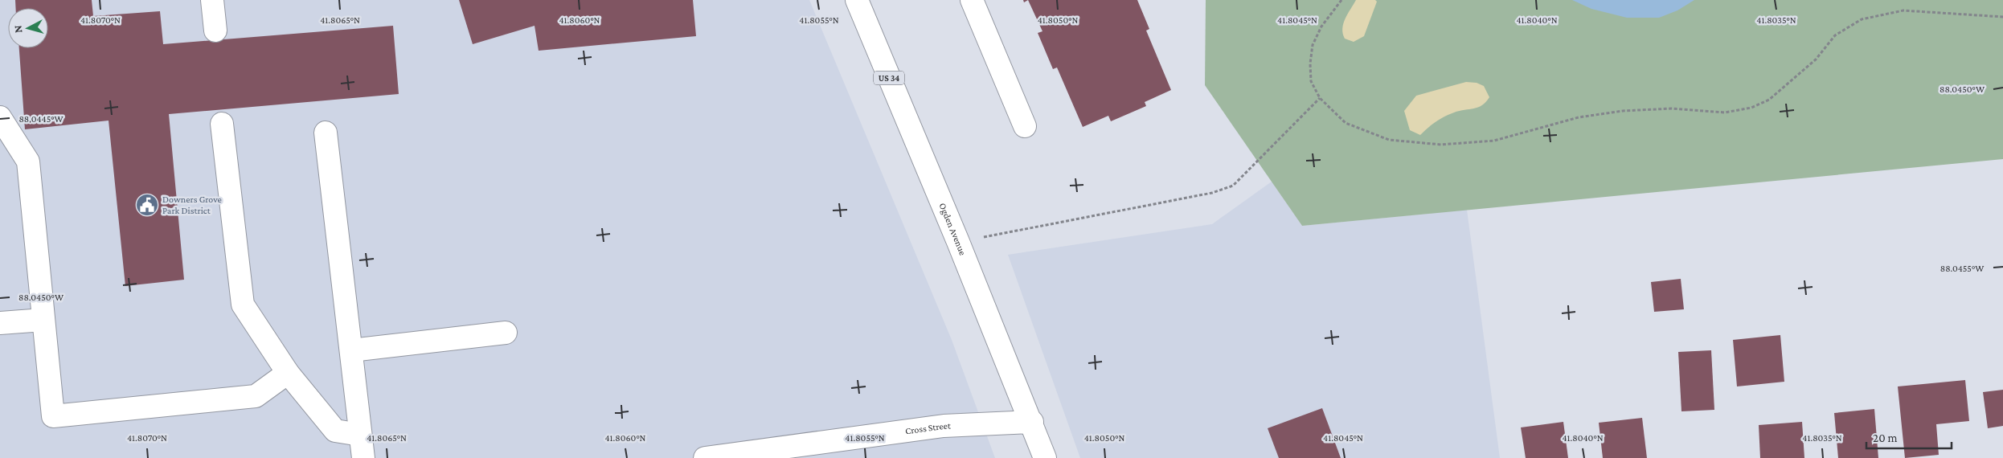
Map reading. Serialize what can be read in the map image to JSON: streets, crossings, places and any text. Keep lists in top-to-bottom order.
{
  "streets": {
    "main road": ["US 34", "Ogden Avenue", "Cross Street"]
  },
  "crossings": [
    ["Ogden Avenue", "Cross Street"]
  ],
  "places": {
    "public building": ["Downers Grove Park District"]
  },
  "scale_bar": "20 m",
  "north": "left",
  "coordinates": [
    "41.8070°N",
    "41.8065°N",
    "41.8060°N",
    "41.8055°N",
    "41.8050°N",
    "41.8045°N",
    "41.8040°N",
    "41.8035°N",
    "88.0450°W",
    "88.0445°W",
    "88.0455°W"
  ]
}
